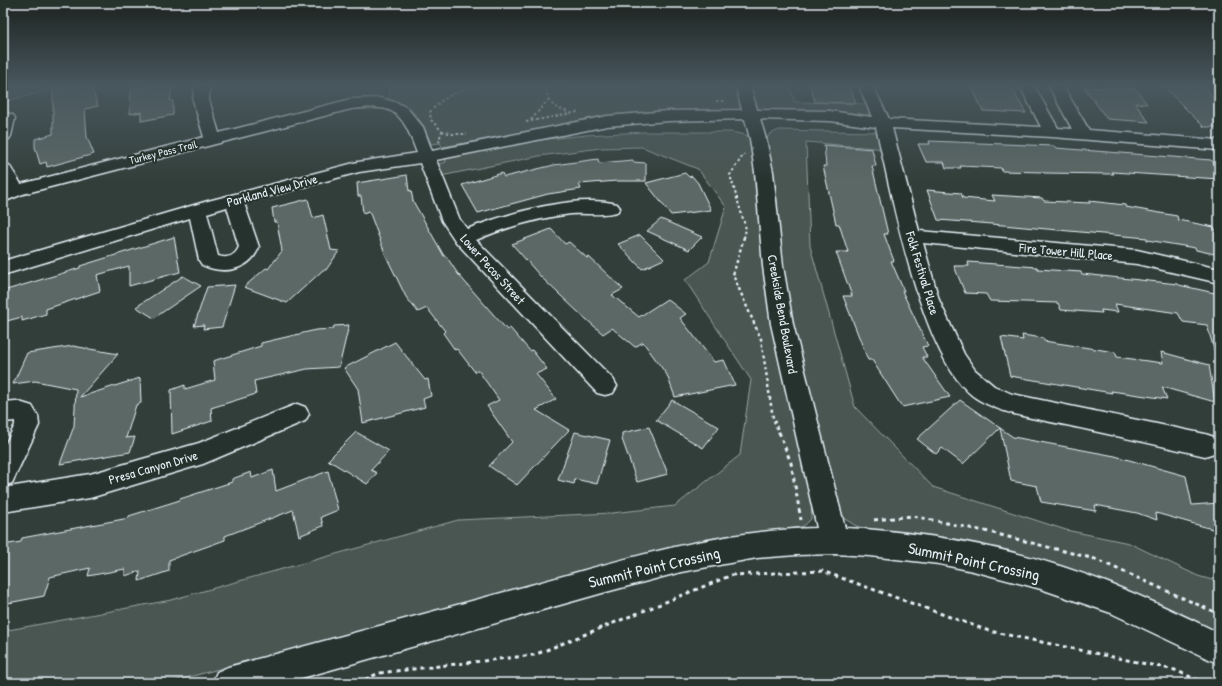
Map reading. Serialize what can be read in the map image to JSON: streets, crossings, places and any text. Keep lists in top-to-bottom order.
{
  "streets": {
    "street": [
      "Turkey Pass Trail",
      "Parkland View Drive",
      "Fire Tower Hill Place",
      "Lower Pecos Street",
      "Folk Festival Place",
      "Creekside Bend Boulevard",
      "Presa Canyon Drive",
      "Summit Point Crossing"
    ]
  },
  "crossings": [
    ["Parkland View Drive", "Lower Pecos Street"],
    ["Parkland View Drive", "Folk Festival Place"],
    ["Parkland View Drive", "Creekside Bend Boulevard"],
    ["Fire Tower Hill Place", "Folk Festival Place"],
    ["Creekside Bend Boulevard", "Summit Point Crossing"]
  ]
}
